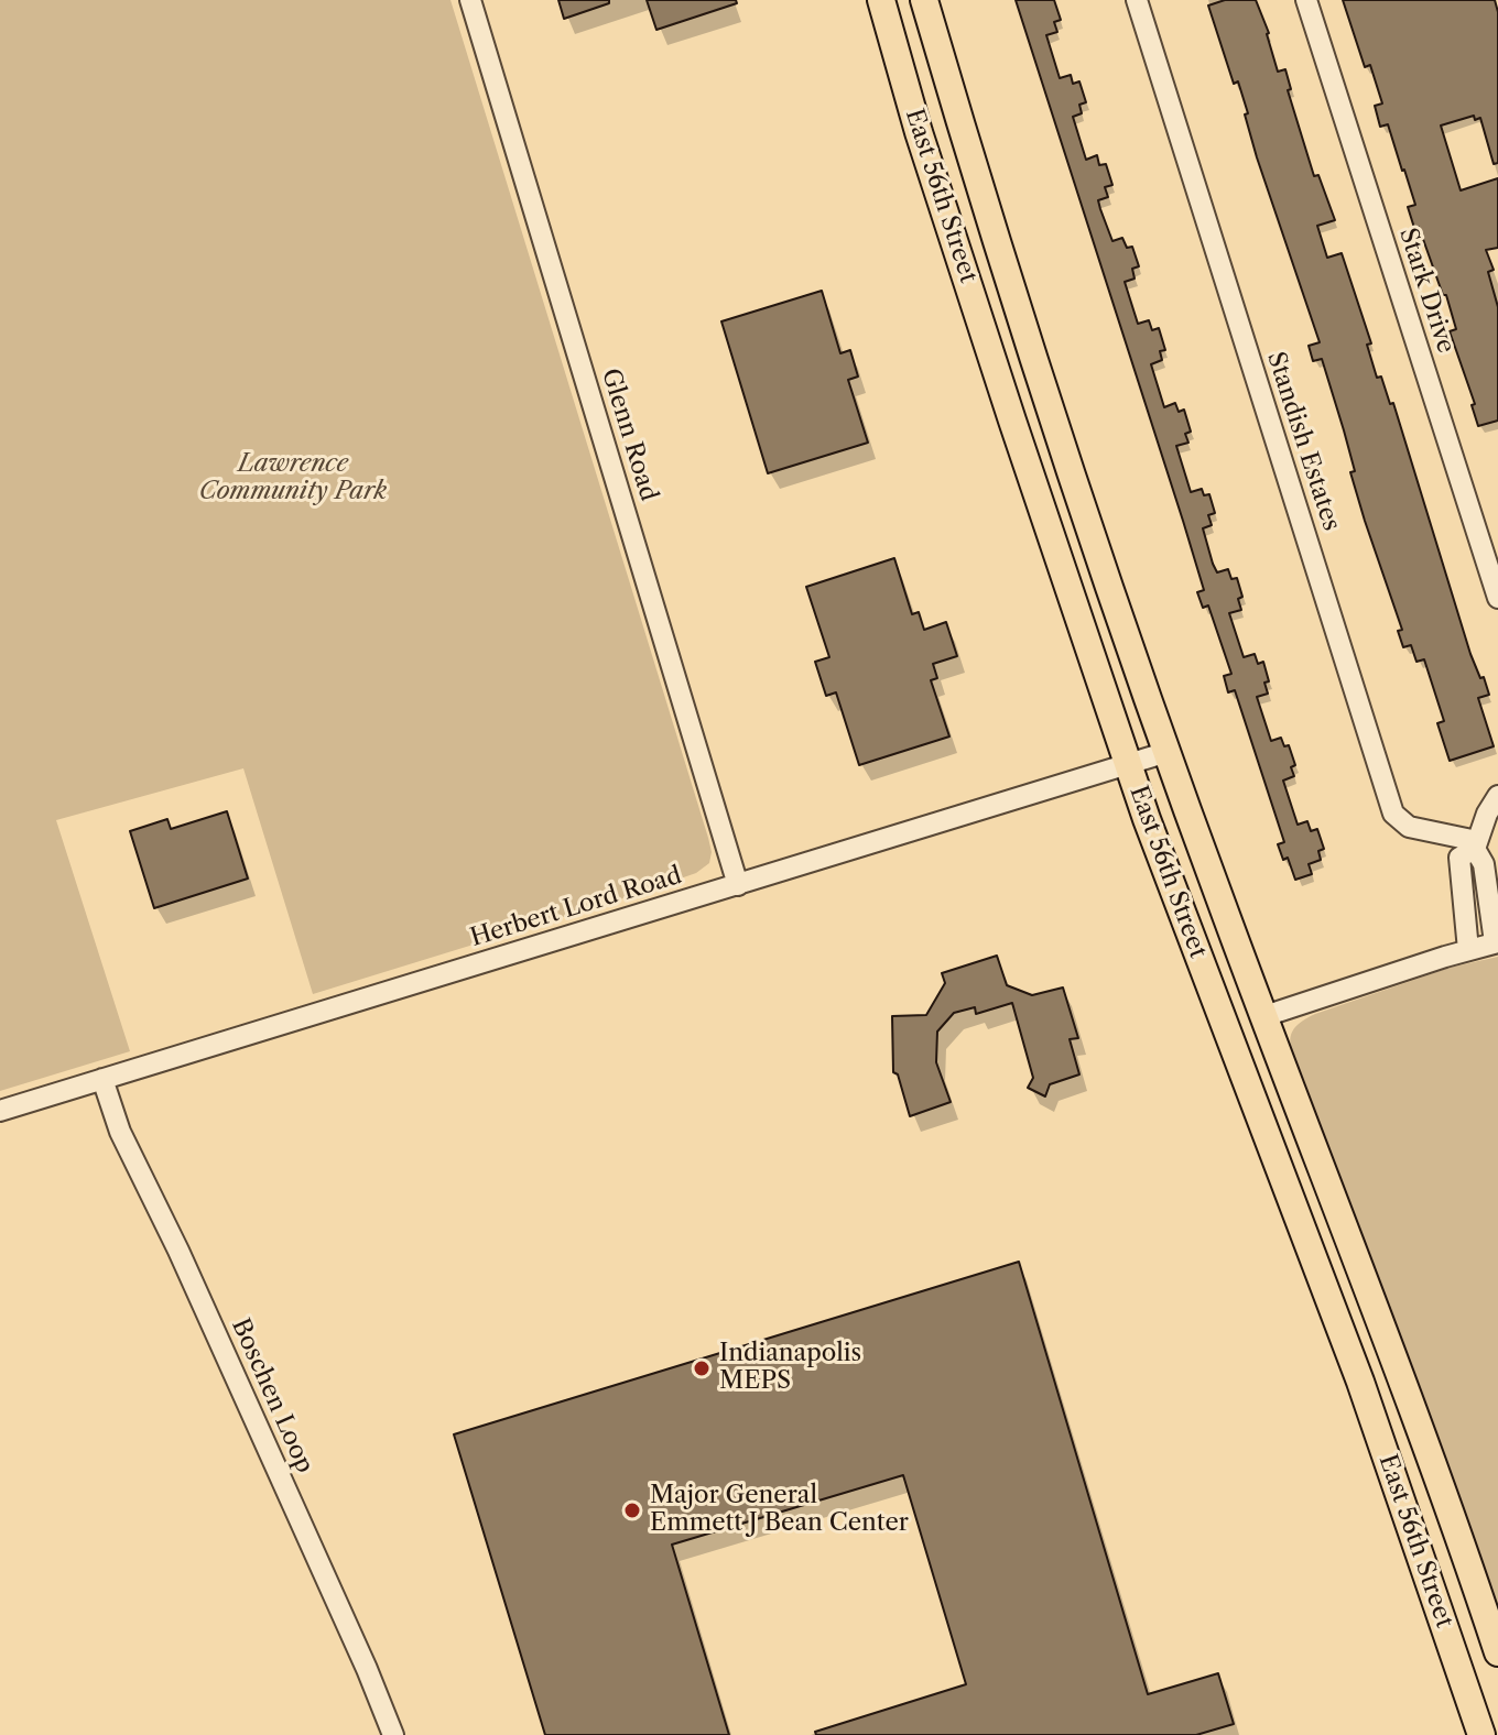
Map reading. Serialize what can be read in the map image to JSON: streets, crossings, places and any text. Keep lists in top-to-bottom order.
{
  "streets": {
    "main road": ["East 56th Street"],
    "street": [
      "Stark Drive",
      "Glenn Road",
      "Standish Estates",
      "Herbert Lord Road",
      "Boschen Loop"
    ]
  },
  "crossings": [
    ["East 56th Street", "Herbert Lord Road"],
    ["Glenn Road", "Herbert Lord Road"],
    ["Herbert Lord Road", "Boschen Loop"]
  ],
  "parks": ["Lawrence Community Park"],
  "places": ["Indianapolis MEPS", "Major General Emmett J Bean Center"]
}
